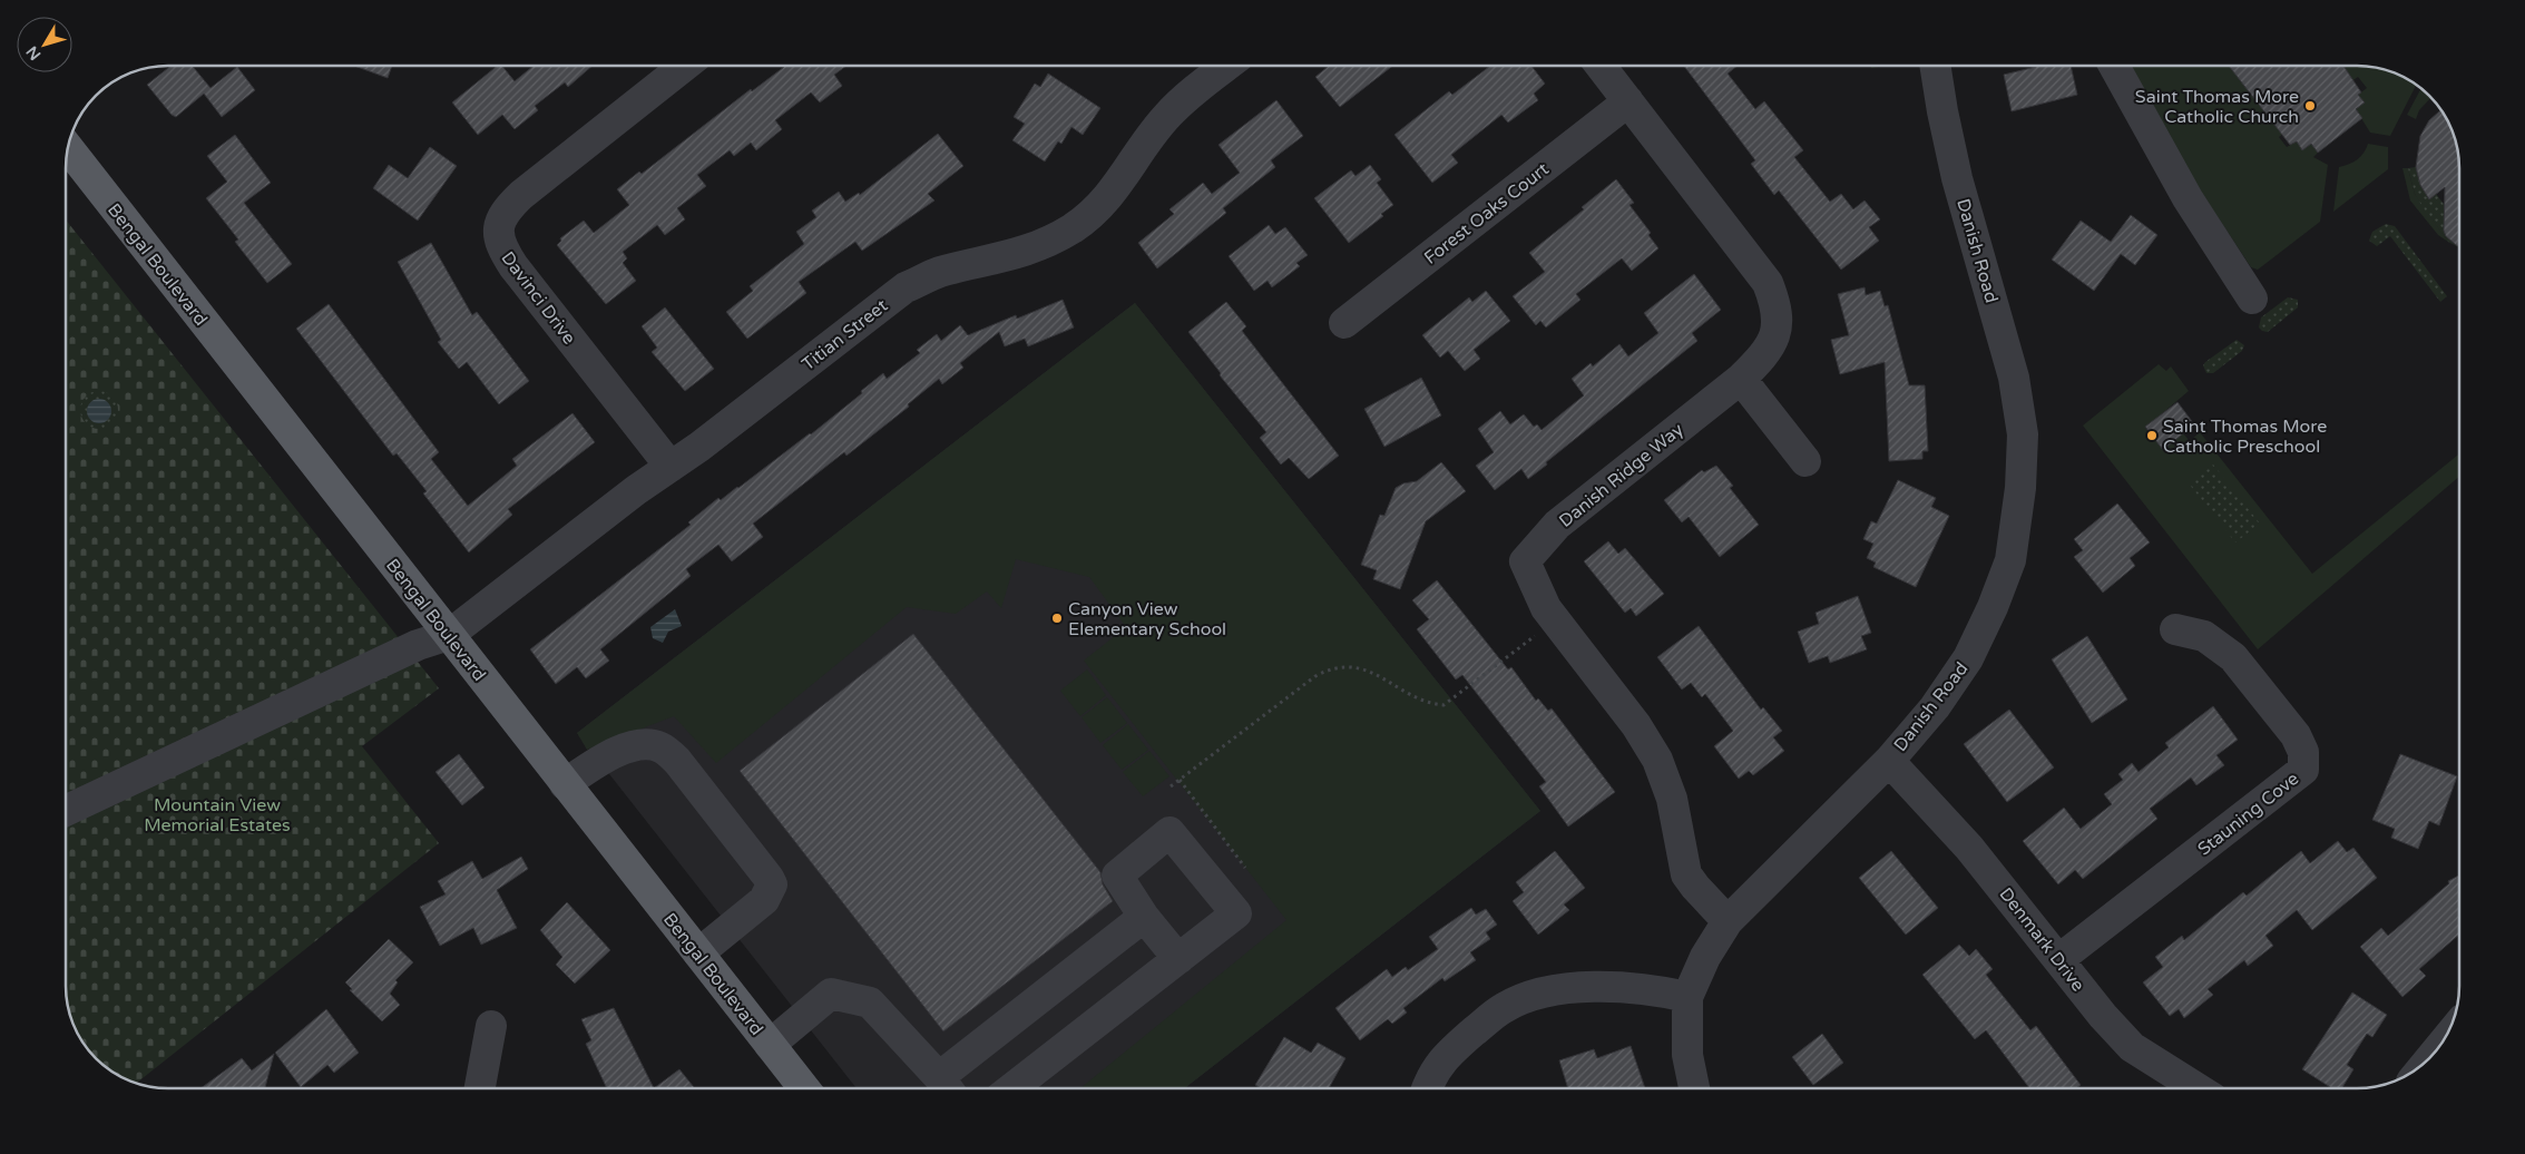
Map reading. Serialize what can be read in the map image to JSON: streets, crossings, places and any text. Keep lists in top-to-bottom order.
{
  "streets": {
    "main road": ["Bengal Boulevard"],
    "street": [
      "Forest Oaks Court",
      "Danish Road",
      "Davinci Drive",
      "Titian Street",
      "Danish Ridge Way",
      "Stauning Cove",
      "Denmark Drive"
    ]
  },
  "crossings": [
    ["Forest Oaks Court", "Danish Ridge Way"],
    ["Danish Road", "Danish Ridge Way"],
    ["Danish Road", "Denmark Drive"],
    ["Bengal Boulevard", "Titian Street"],
    ["Davinci Drive", "Titian Street"],
    ["Stauning Cove", "Denmark Drive"]
  ],
  "parks": ["Mountain View Memorial Estates"],
  "places": ["Saint Thomas More Catholic Church", "Saint Thomas More Catholic Preschool", "Canyon View Elementary School"],
  "north": "bottom left"
}
